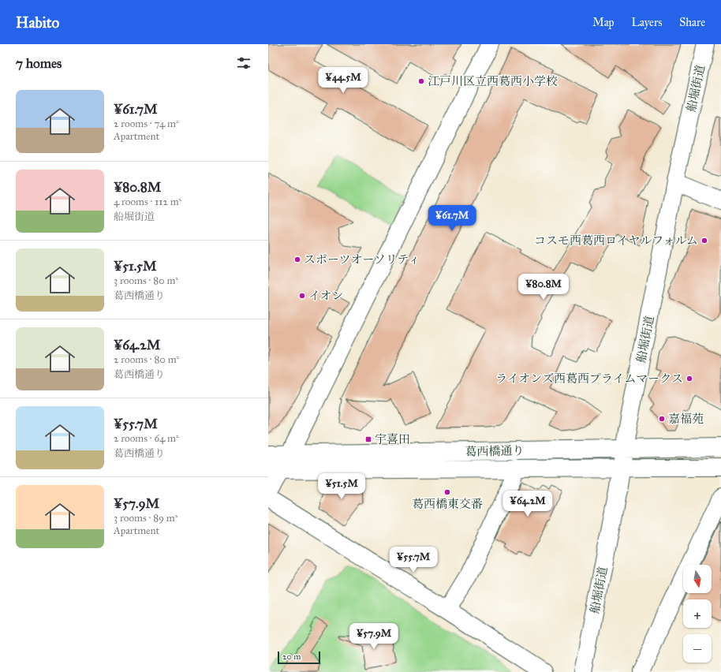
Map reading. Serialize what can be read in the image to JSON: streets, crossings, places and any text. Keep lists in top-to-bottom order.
{
  "streets": {
    "main road": ["船堀街道", "葛西橋通り"]
  },
  "crossings": [
    ["船堀街道", "葛西橋通り"]
  ],
  "places": {
    "other": [
      "江戸川区立西葛西小学校",
      "コスモ西葛西ロイヤルフォルム",
      "スポーツオーソリティ",
      "イオン",
      "ライオンズ西葛西プライムマークス",
      "嘉福苑",
      "葛西橋東交番"
    ],
    "transit": ["宇喜田"]
  },
  "scale_bar": "20 m",
  "north": "bottom",
  "page": {
    "header": "Habito",
    "nav": ["Map", "Layers", "Share"],
    "heading": "7 homes",
    "price": [
      "¥44.5M",
      "¥61.7M",
      "¥80.8M",
      "¥51.5M",
      "¥64.2M",
      "¥55.7M",
      "¥57.9M"
    ],
    "list": [
      {
        "name": "¥61.7M",
        "note": "2 rooms · 74 m² · Apartment"
      },
      {
        "name": "¥80.8M",
        "note": "4 rooms · 112 m² · 船堀街道"
      },
      {
        "name": "¥51.5M",
        "note": "3 rooms · 80 m² · 葛西橋通り"
      },
      {
        "name": "¥64.2M",
        "note": "2 rooms · 80 m² · 葛西橋通り"
      },
      {
        "name": "¥55.7M",
        "note": "2 rooms · 64 m² · 葛西橋通り"
      },
      {
        "name": "¥57.9M",
        "note": "3 rooms · 89 m² · Apartment"
      }
    ],
    "map_buttons": ["+", "−"],
    "scale": "20 m"
  }
}
